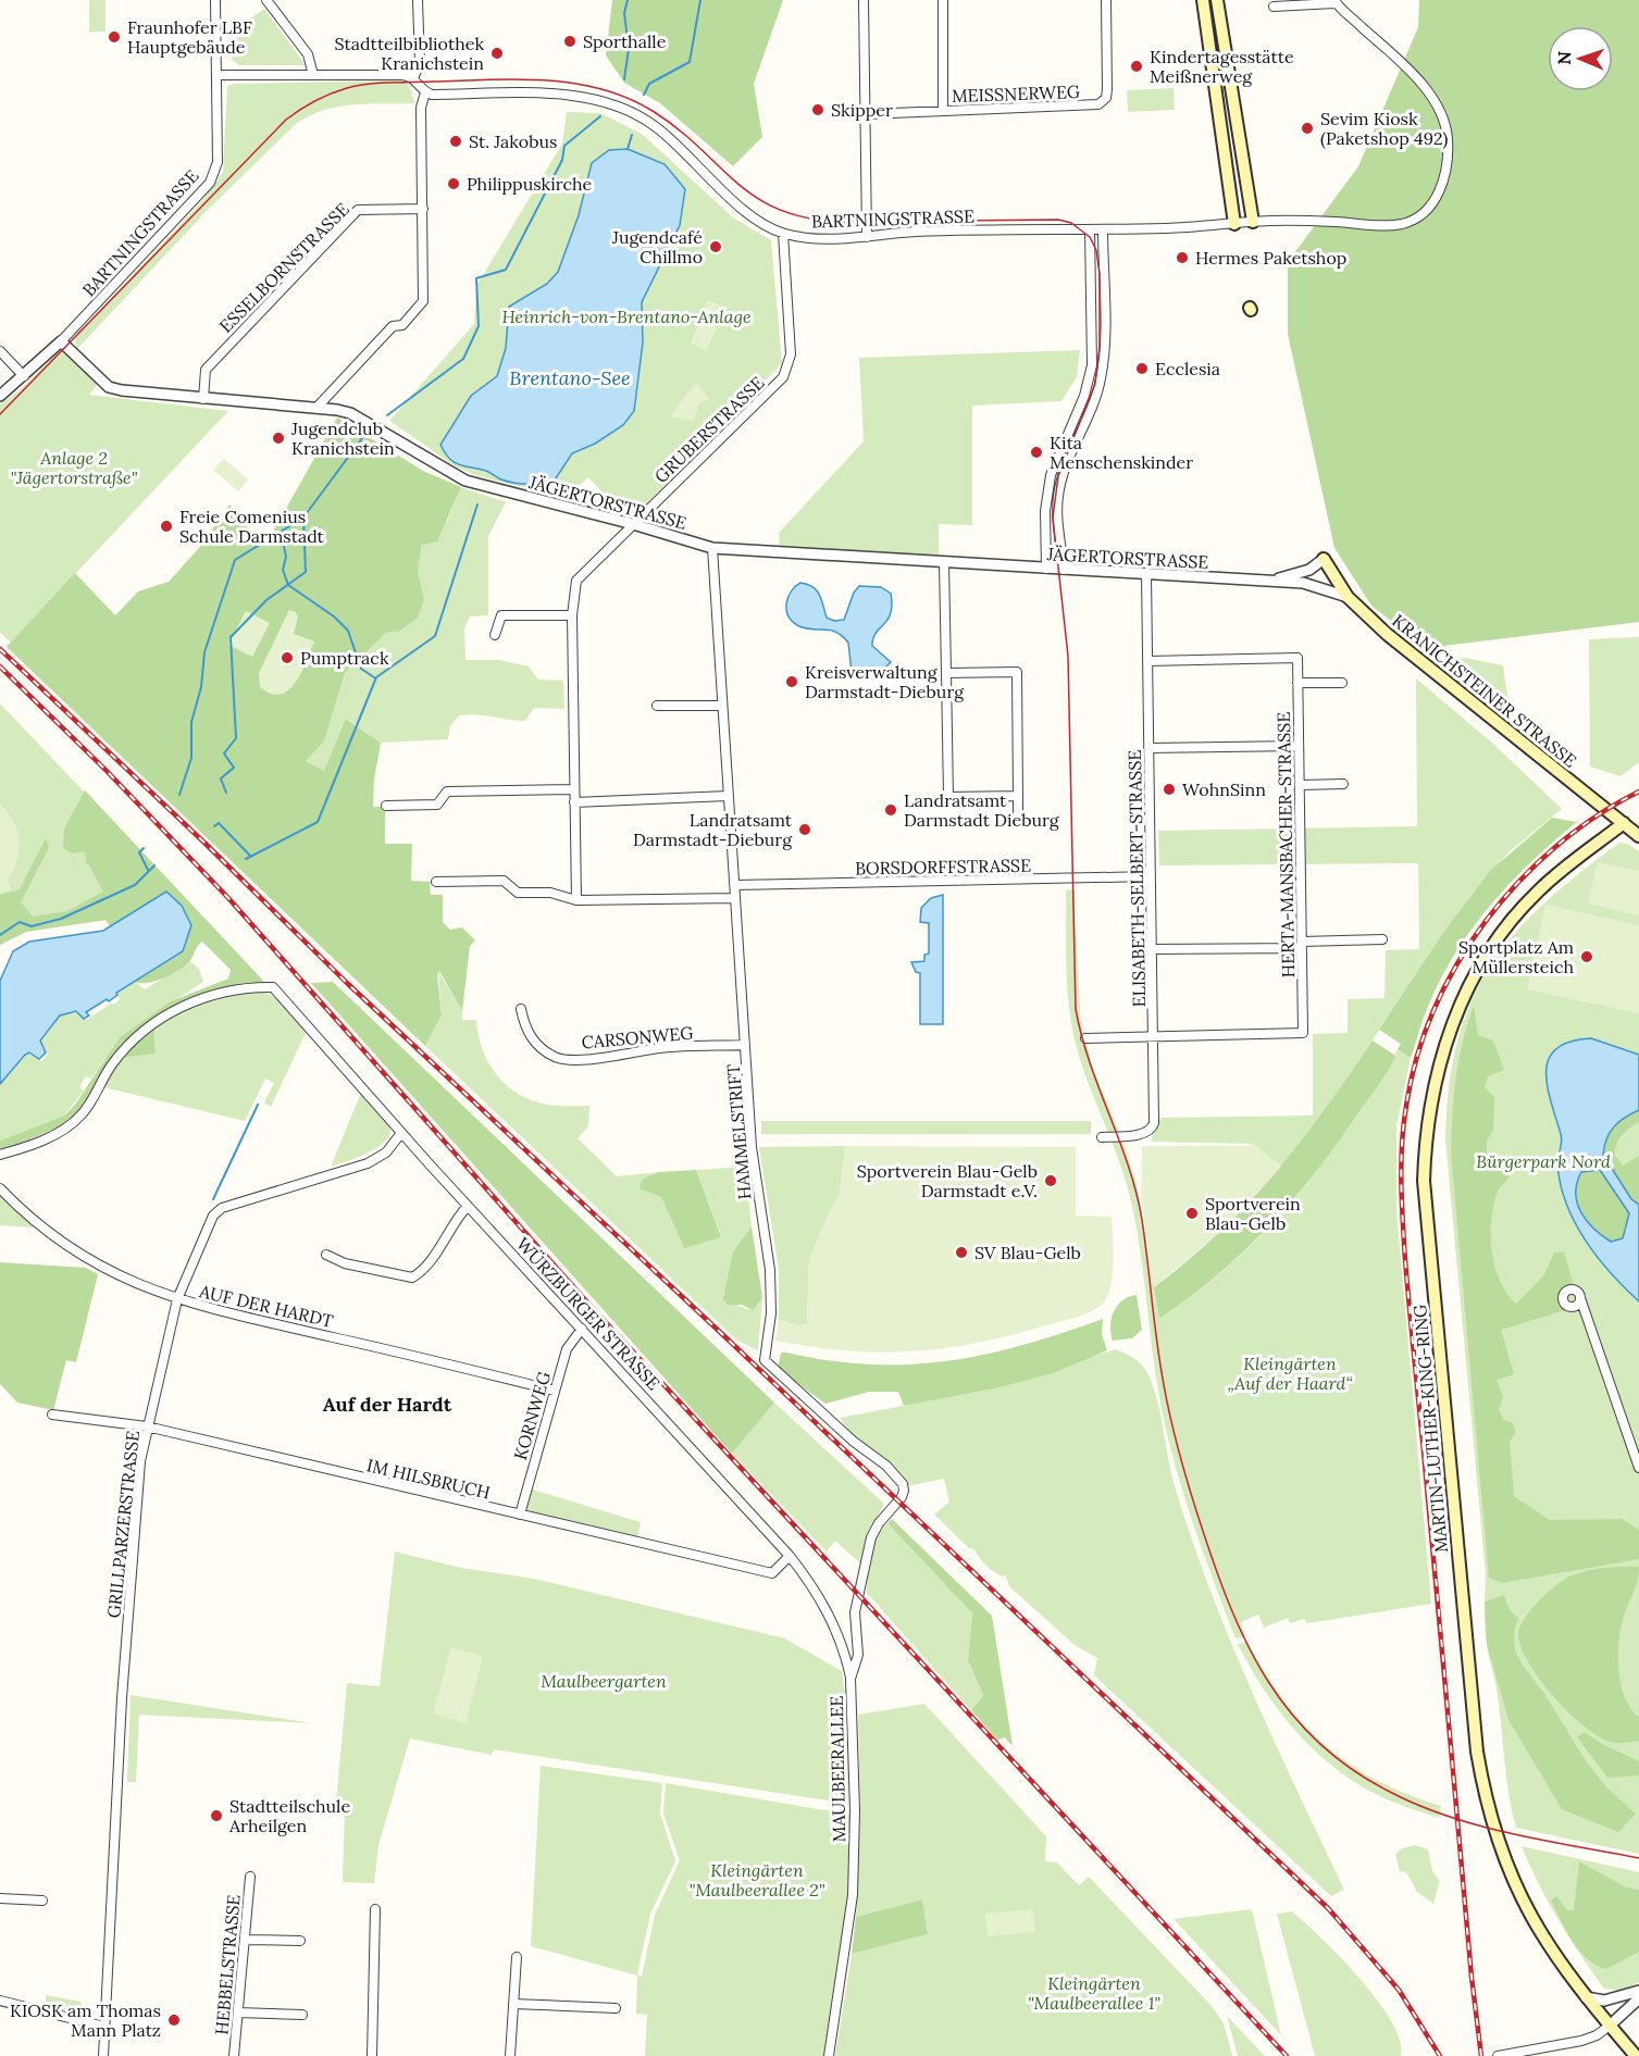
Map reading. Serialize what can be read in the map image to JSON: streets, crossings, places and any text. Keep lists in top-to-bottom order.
{
  "streets": {
    "main road": ["KRANICHSTEINER STRASSE", "MARTIN-LUTHER-KING-RING"],
    "street": [
      "MEISSNERWEG",
      "BARTNINGSTRASSE",
      "ESSELBORNSTRASSE",
      "GRUBERSTRASSE",
      "JÄGERTORSTRASSE",
      "HERTA-MANSBACHER-STRASSE",
      "BORSDORFFSTRASSE",
      "ELISABETH-SELBERT-STRASSE",
      "CARSONWEG",
      "HAMMELSTRIFT",
      "AUF DER HARDT",
      "WÜRZBURGER STRASSE",
      "KORNWEG",
      "IM HILSBRUCH",
      "GRILLPARZERSTRASSE",
      "MAULBEERALLEE",
      "HEBBELSTRASSE"
    ]
  },
  "crossings": [
    ["BARTNINGSTRASSE", "GRUBERSTRASSE"],
    ["BARTNINGSTRASSE", "JÄGERTORSTRASSE"],
    ["ESSELBORNSTRASSE", "JÄGERTORSTRASSE"],
    ["GRUBERSTRASSE", "JÄGERTORSTRASSE"],
    ["JÄGERTORSTRASSE", "KRANICHSTEINER STRASSE"],
    ["JÄGERTORSTRASSE", "ELISABETH-SELBERT-STRASSE"],
    ["JÄGERTORSTRASSE", "HAMMELSTRIFT"],
    ["KRANICHSTEINER STRASSE", "MARTIN-LUTHER-KING-RING"],
    ["HERTA-MANSBACHER-STRASSE", "ELISABETH-SELBERT-STRASSE"],
    ["BORSDORFFSTRASSE", "ELISABETH-SELBERT-STRASSE"],
    ["BORSDORFFSTRASSE", "HAMMELSTRIFT"],
    ["CARSONWEG", "HAMMELSTRIFT"],
    ["HAMMELSTRIFT", "MAULBEERALLEE"],
    ["AUF DER HARDT", "KORNWEG"],
    ["AUF DER HARDT", "GRILLPARZERSTRASSE"],
    ["WÜRZBURGER STRASSE", "KORNWEG"],
    ["WÜRZBURGER STRASSE", "IM HILSBRUCH"],
    ["WÜRZBURGER STRASSE", "GRILLPARZERSTRASSE"],
    ["WÜRZBURGER STRASSE", "MAULBEERALLEE"],
    ["KORNWEG", "IM HILSBRUCH"],
    ["IM HILSBRUCH", "GRILLPARZERSTRASSE"]
  ],
  "districts": ["Auf der Hardt"],
  "water": ["Brentano-See"],
  "parks": [
    "Heinrich-von-Brentano-Anlage",
    "Anlage 2 \"Jägertorstraße\"",
    "Bürgerpark Nord",
    "Kleingärten „Auf der Haard“",
    "Maulbeergarten",
    "Kleingärten \"Maulbeerallee 2\"",
    "Kleingärten \"Maulbeerallee 1\""
  ],
  "places": [
    "Fraunhofer LBF Hauptgebäude",
    "Sporthalle",
    "Stadtteilbibliothek Kranichstein",
    "Kindertagesstätte Meißnerweg",
    "Skipper",
    "Sevim Kiosk (Paketshop 492)",
    "St. Jakobus",
    "Philippuskirche",
    "Jugendcafé Chillmo",
    "Hermes Paketshop",
    "Ecclesia",
    "Jugendclub Kranichstein",
    "Kita Menschenskinder",
    "Freie Comenius Schule Darmstadt",
    "Pumptrack",
    "Kreisverwaltung Darmstadt-Dieburg",
    "WohnSinn",
    "Landratsamt Darmstadt Dieburg",
    "Landratsamt Darmstadt-Dieburg",
    "Sportplatz Am Müllersteich",
    "Sportverein Blau-Gelb Darmstadt e.V.",
    "Sportverein Blau-Gelb",
    "SV Blau-Gelb",
    "Stadtteilschule Arheilgen",
    "KIOSK am Thomas Mann Platz"
  ],
  "north": "left"
}
